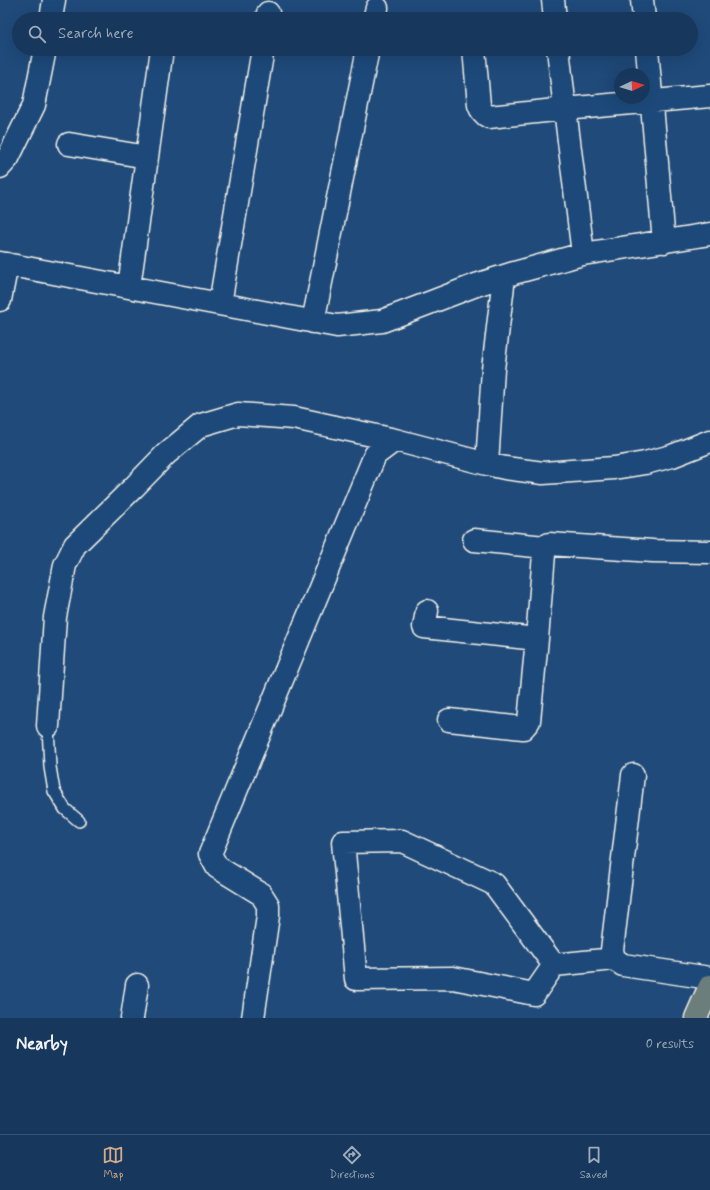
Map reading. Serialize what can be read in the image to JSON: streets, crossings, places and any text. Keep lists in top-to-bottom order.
{
  "north": "right",
  "page": {
    "search": "Search here",
    "heading": ["Nearby", "0 results"],
    "nav": ["Map", "Directions", "Saved"]
  }
}
